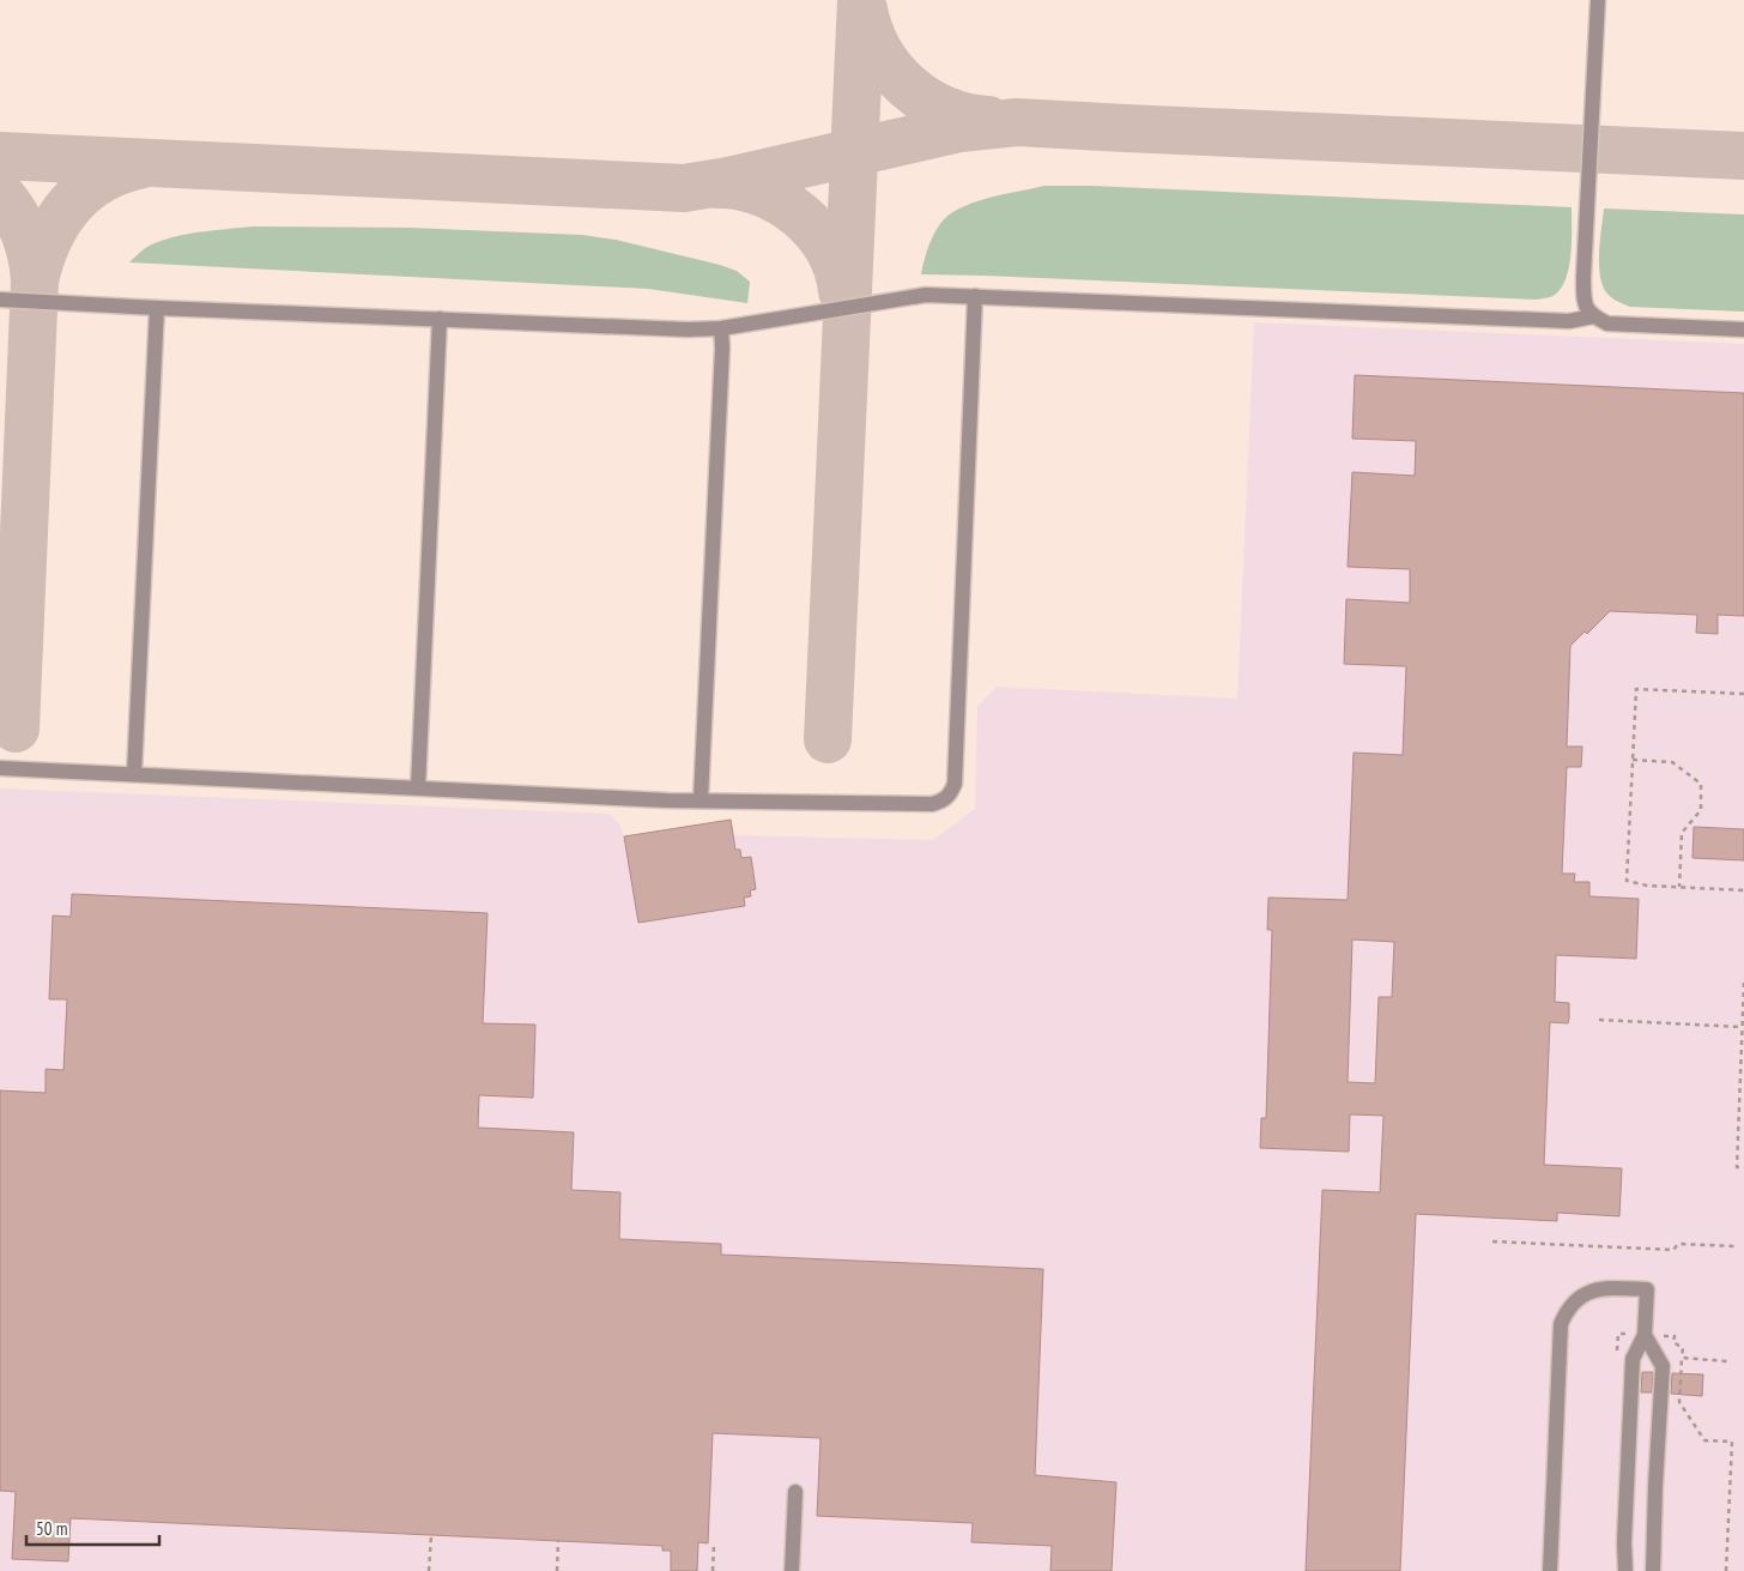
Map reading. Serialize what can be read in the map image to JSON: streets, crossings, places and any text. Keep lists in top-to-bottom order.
{
  "scale_bar": "50 m"
}
